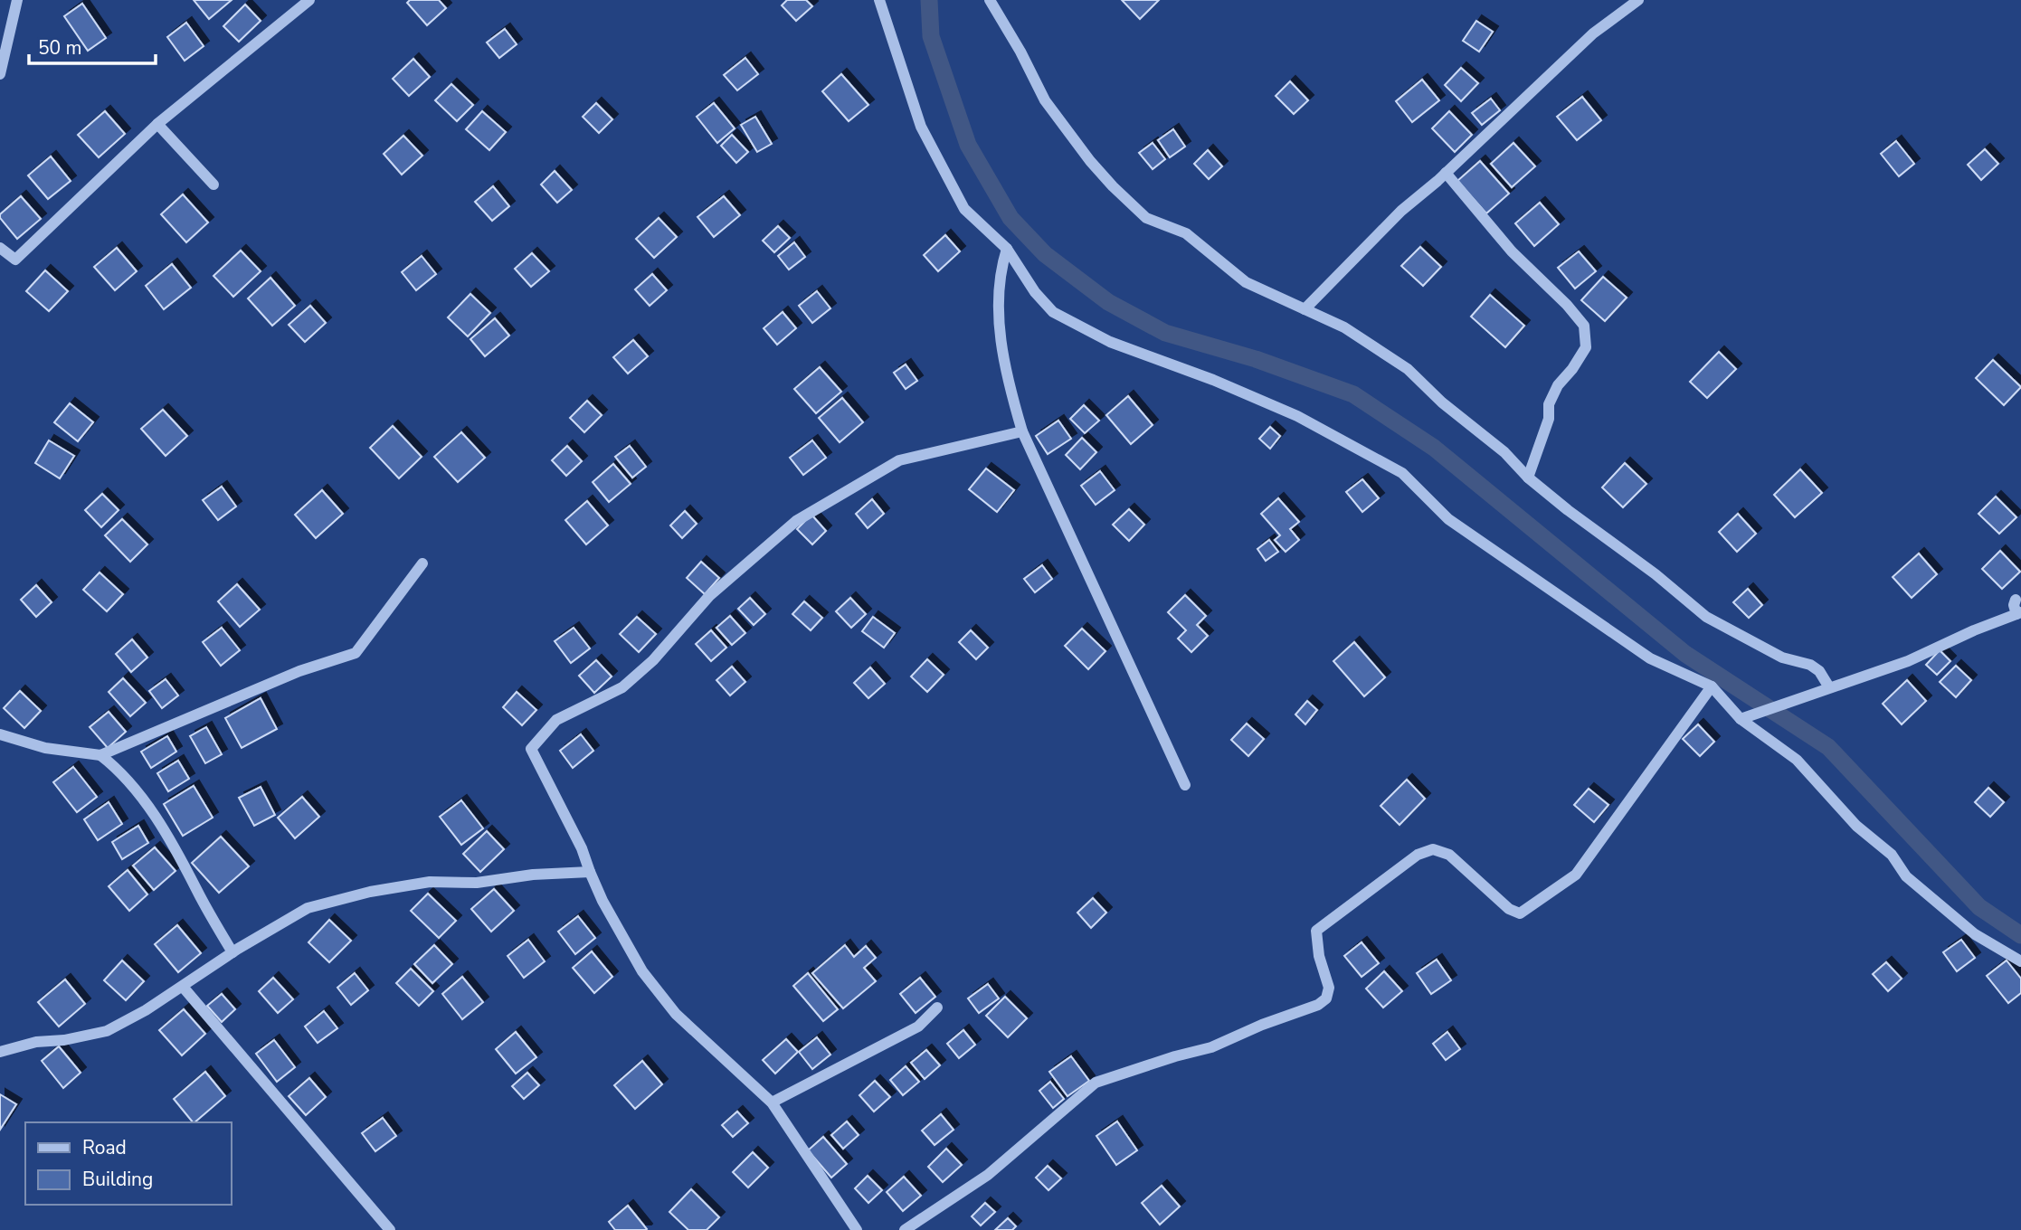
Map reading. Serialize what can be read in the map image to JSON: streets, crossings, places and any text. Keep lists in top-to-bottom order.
{
  "legend": ["Road", "Building"],
  "scale_bar": "50 m"
}
